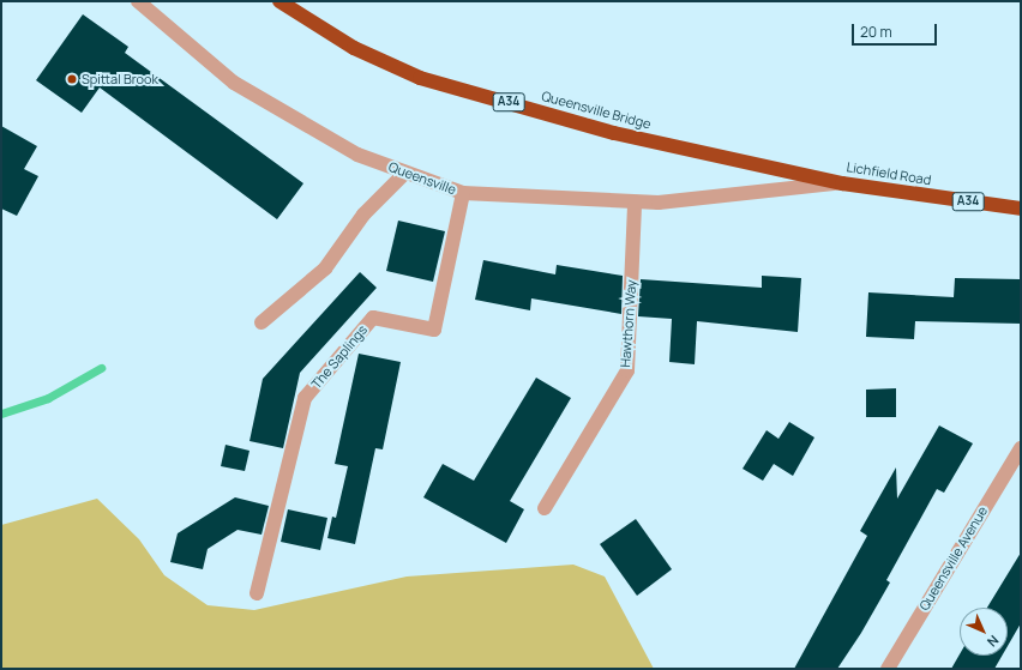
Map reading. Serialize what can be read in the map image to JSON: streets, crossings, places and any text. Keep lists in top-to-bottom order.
{
  "streets": {
    "highway": ["A34", "Queensville Bridge", "Lichfield Road"],
    "street": [
      "Queensville",
      "Hawthorn Way",
      "The Saplings",
      "Queensville Avenue"
    ]
  },
  "crossings": [
    ["Queensville Bridge", "Lichfield Road"],
    ["Lichfield Road", "Queensville"],
    ["Queensville", "Hawthorn Way"],
    ["Queensville", "The Saplings"]
  ],
  "places": ["Spittal Brook"],
  "scale_bar": "20 m",
  "north": "bottom right"
}
